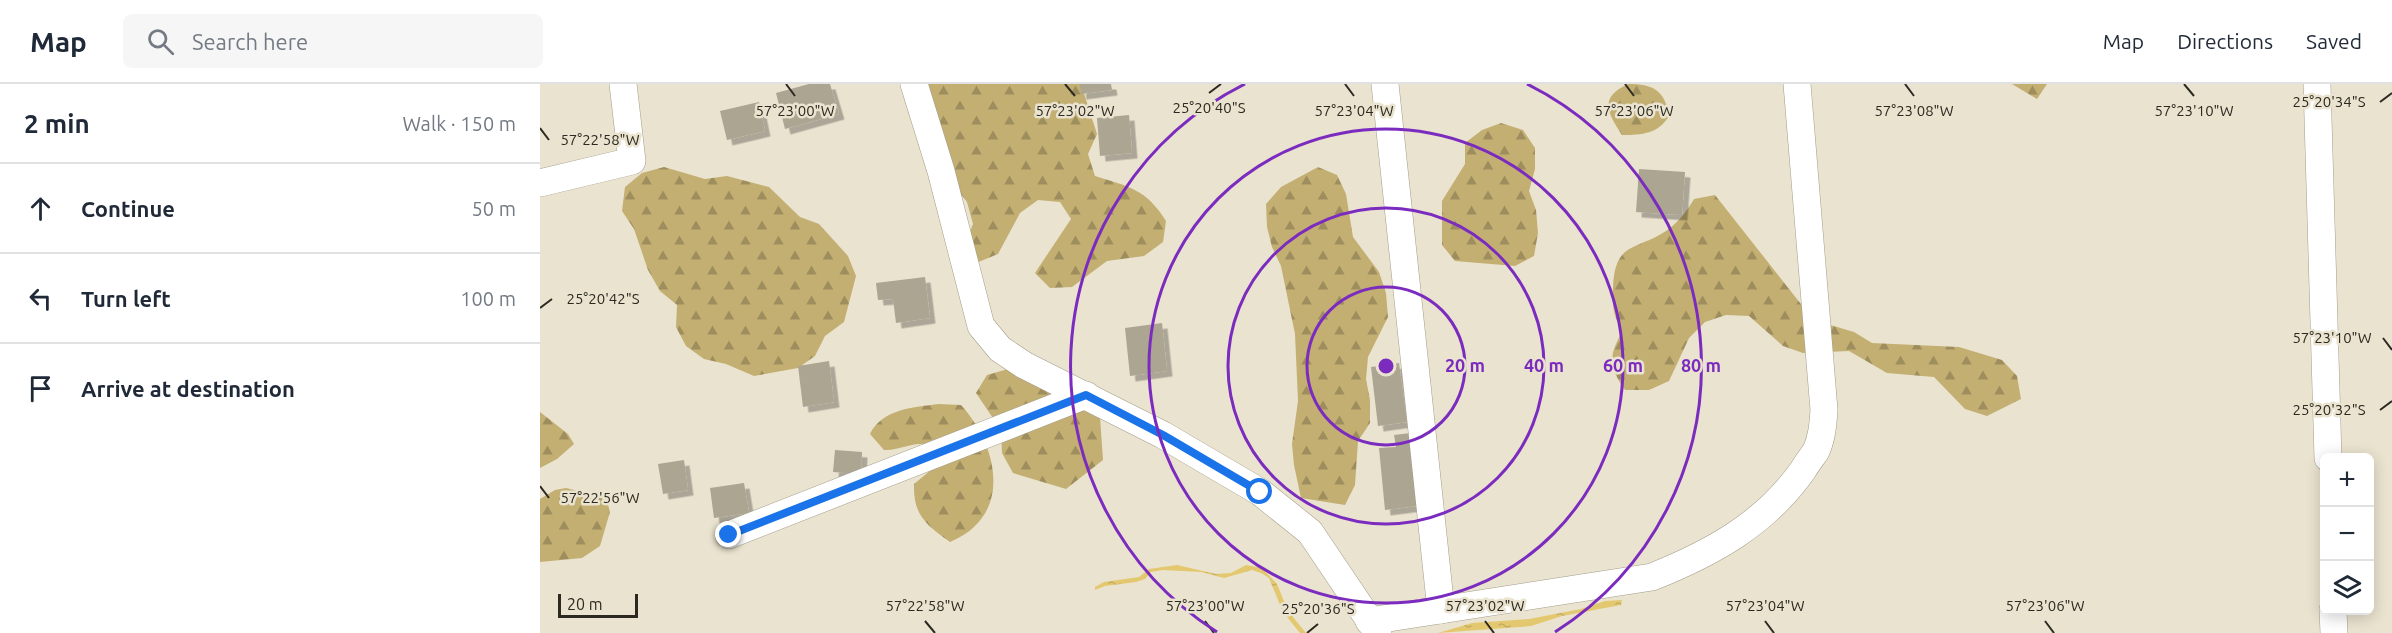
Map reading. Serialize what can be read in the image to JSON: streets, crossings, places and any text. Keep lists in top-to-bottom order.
{
  "scale_bar": "20 m",
  "page": {
    "header": "Map",
    "search": "Search here",
    "nav": ["Map", "Directions", "Saved"],
    "heading": ["2 min", "Walk · 150 m"],
    "list": [
      ["Continue", "50 m"],
      ["Turn left", "100 m"],
      "Arrive at destination"
    ],
    "map_buttons": ["+", "−"],
    "scale": "20 m"
  },
  "coordinates": [
    "25°20'34\"S",
    "25°20'40\"S",
    "57°23'00\"W",
    "57°23'02\"W",
    "57°23'04\"W",
    "57°23'10\"W",
    "57°23'06\"W",
    "57°23'08\"W",
    "57°22'58\"W",
    "25°20'42\"S",
    "25°20'32\"S",
    "57°22'56\"W",
    "25°20'36\"S"
  ],
  "rings": [
    "20 m",
    "40 m",
    "60 m",
    "80 m"
  ]
}
